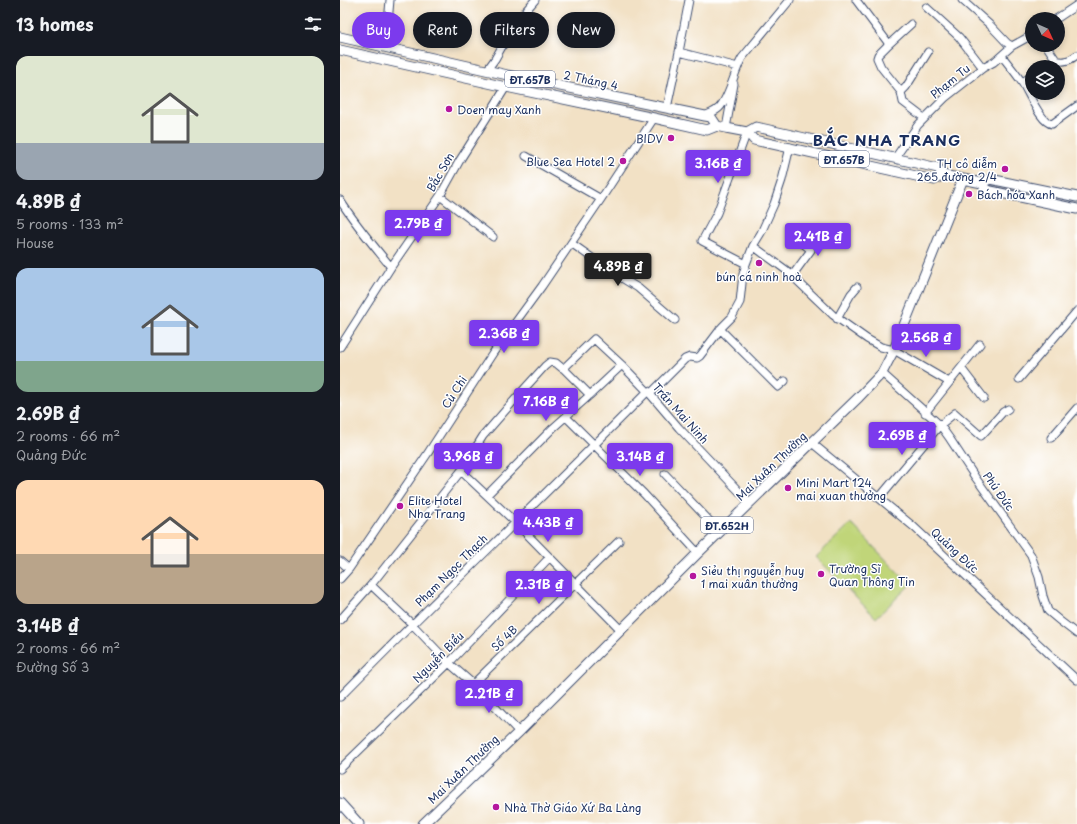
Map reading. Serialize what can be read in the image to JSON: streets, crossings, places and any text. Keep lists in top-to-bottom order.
{
  "streets": {
    "main road": [
      "ĐT.657B",
      "2 Tháng 4",
      "Mai Xuân Thưởng",
      "ĐT.652H"
    ],
    "street": [
      "Phạm Tu",
      "Bắc Sơn",
      "Củ Chi",
      "Trần Mai Ninh",
      "Phú Đức",
      "Quảng Đức",
      "Phạm Ngọc Thạch",
      "Số 4B",
      "Nguyễn Biểu"
    ]
  },
  "crossings": [
    ["2 Tháng 4", "Phạm Tu"],
    ["2 Tháng 4", "Bắc Sơn"],
    ["2 Tháng 4", "Củ Chi"],
    ["2 Tháng 4", "Mai Xuân Thưởng"],
    ["Trần Mai Ninh", "Mai Xuân Thưởng"],
    ["Trần Mai Ninh", "Phạm Ngọc Thạch"],
    ["Mai Xuân Thưởng", "Phú Đức"],
    ["Mai Xuân Thưởng", "Quảng Đức"]
  ],
  "districts": ["BẮC NHA TRANG"],
  "places": [
    "Doen may Xanh",
    "BIDV",
    "Blue Sea Hotel 2",
    "TH cô diễm 265 đường 2/4",
    "Bách hóa Xanh",
    "bún cá ninh hoà",
    "Mini Mart 124 mai xuan thưởng",
    "Elite Hotel Nha Trang",
    "Trường Sĩ Quan Thông Tin",
    "Siẻu thị nguyễn huy 1 mai xuân thưởng",
    "Nhà Thờ Giáo Xứ Ba Làng"
  ],
  "north": "bottom right",
  "page": {
    "heading": "13 homes",
    "chip": [
      "Buy",
      "Rent",
      "Filters",
      "New"
    ],
    "list": [
      {
        "name": "4.89B ₫",
        "note": "5 rooms · 133 m² · House"
      },
      {
        "name": "2.69B ₫",
        "note": "2 rooms · 66 m² · Quảng Đức"
      },
      {
        "name": "3.14B ₫",
        "note": "2 rooms · 66 m² · Đường Số 3"
      }
    ],
    "price": [
      "3.16B ₫",
      "2.79B ₫",
      "2.41B ₫",
      "4.89B ₫",
      "2.36B ₫",
      "2.56B ₫",
      "7.16B ₫",
      "2.69B ₫",
      "3.96B ₫",
      "3.14B ₫",
      "4.43B ₫",
      "2.31B ₫",
      "2.21B ₫"
    ]
  }
}
